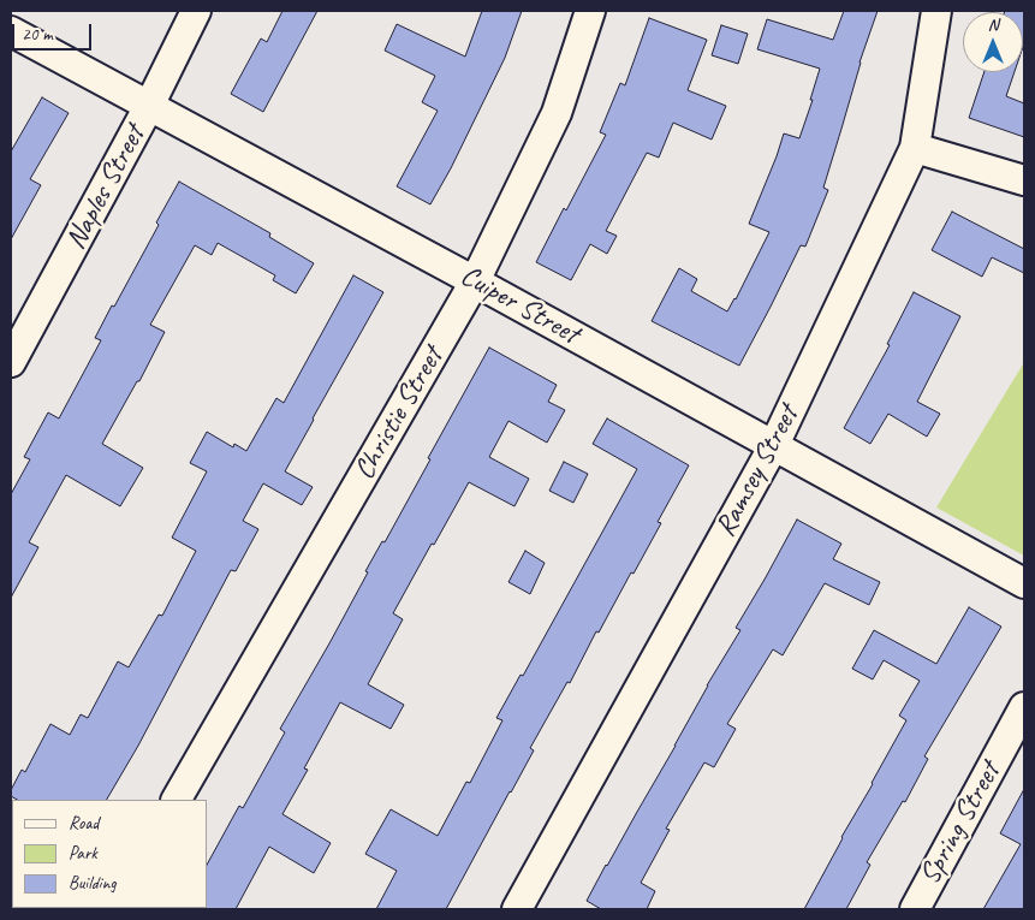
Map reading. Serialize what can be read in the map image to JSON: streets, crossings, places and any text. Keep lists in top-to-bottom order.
{
  "streets": {
    "street": [
      "Naples Street",
      "Cuiper Street",
      "Christie Street",
      "Ramsey Street",
      "Spring Street"
    ]
  },
  "crossings": [
    ["Naples Street", "Cuiper Street"],
    ["Cuiper Street", "Christie Street"],
    ["Cuiper Street", "Ramsey Street"]
  ],
  "legend": ["Road", "Park", "Building"],
  "scale_bar": "20 m",
  "north": "top"
}
